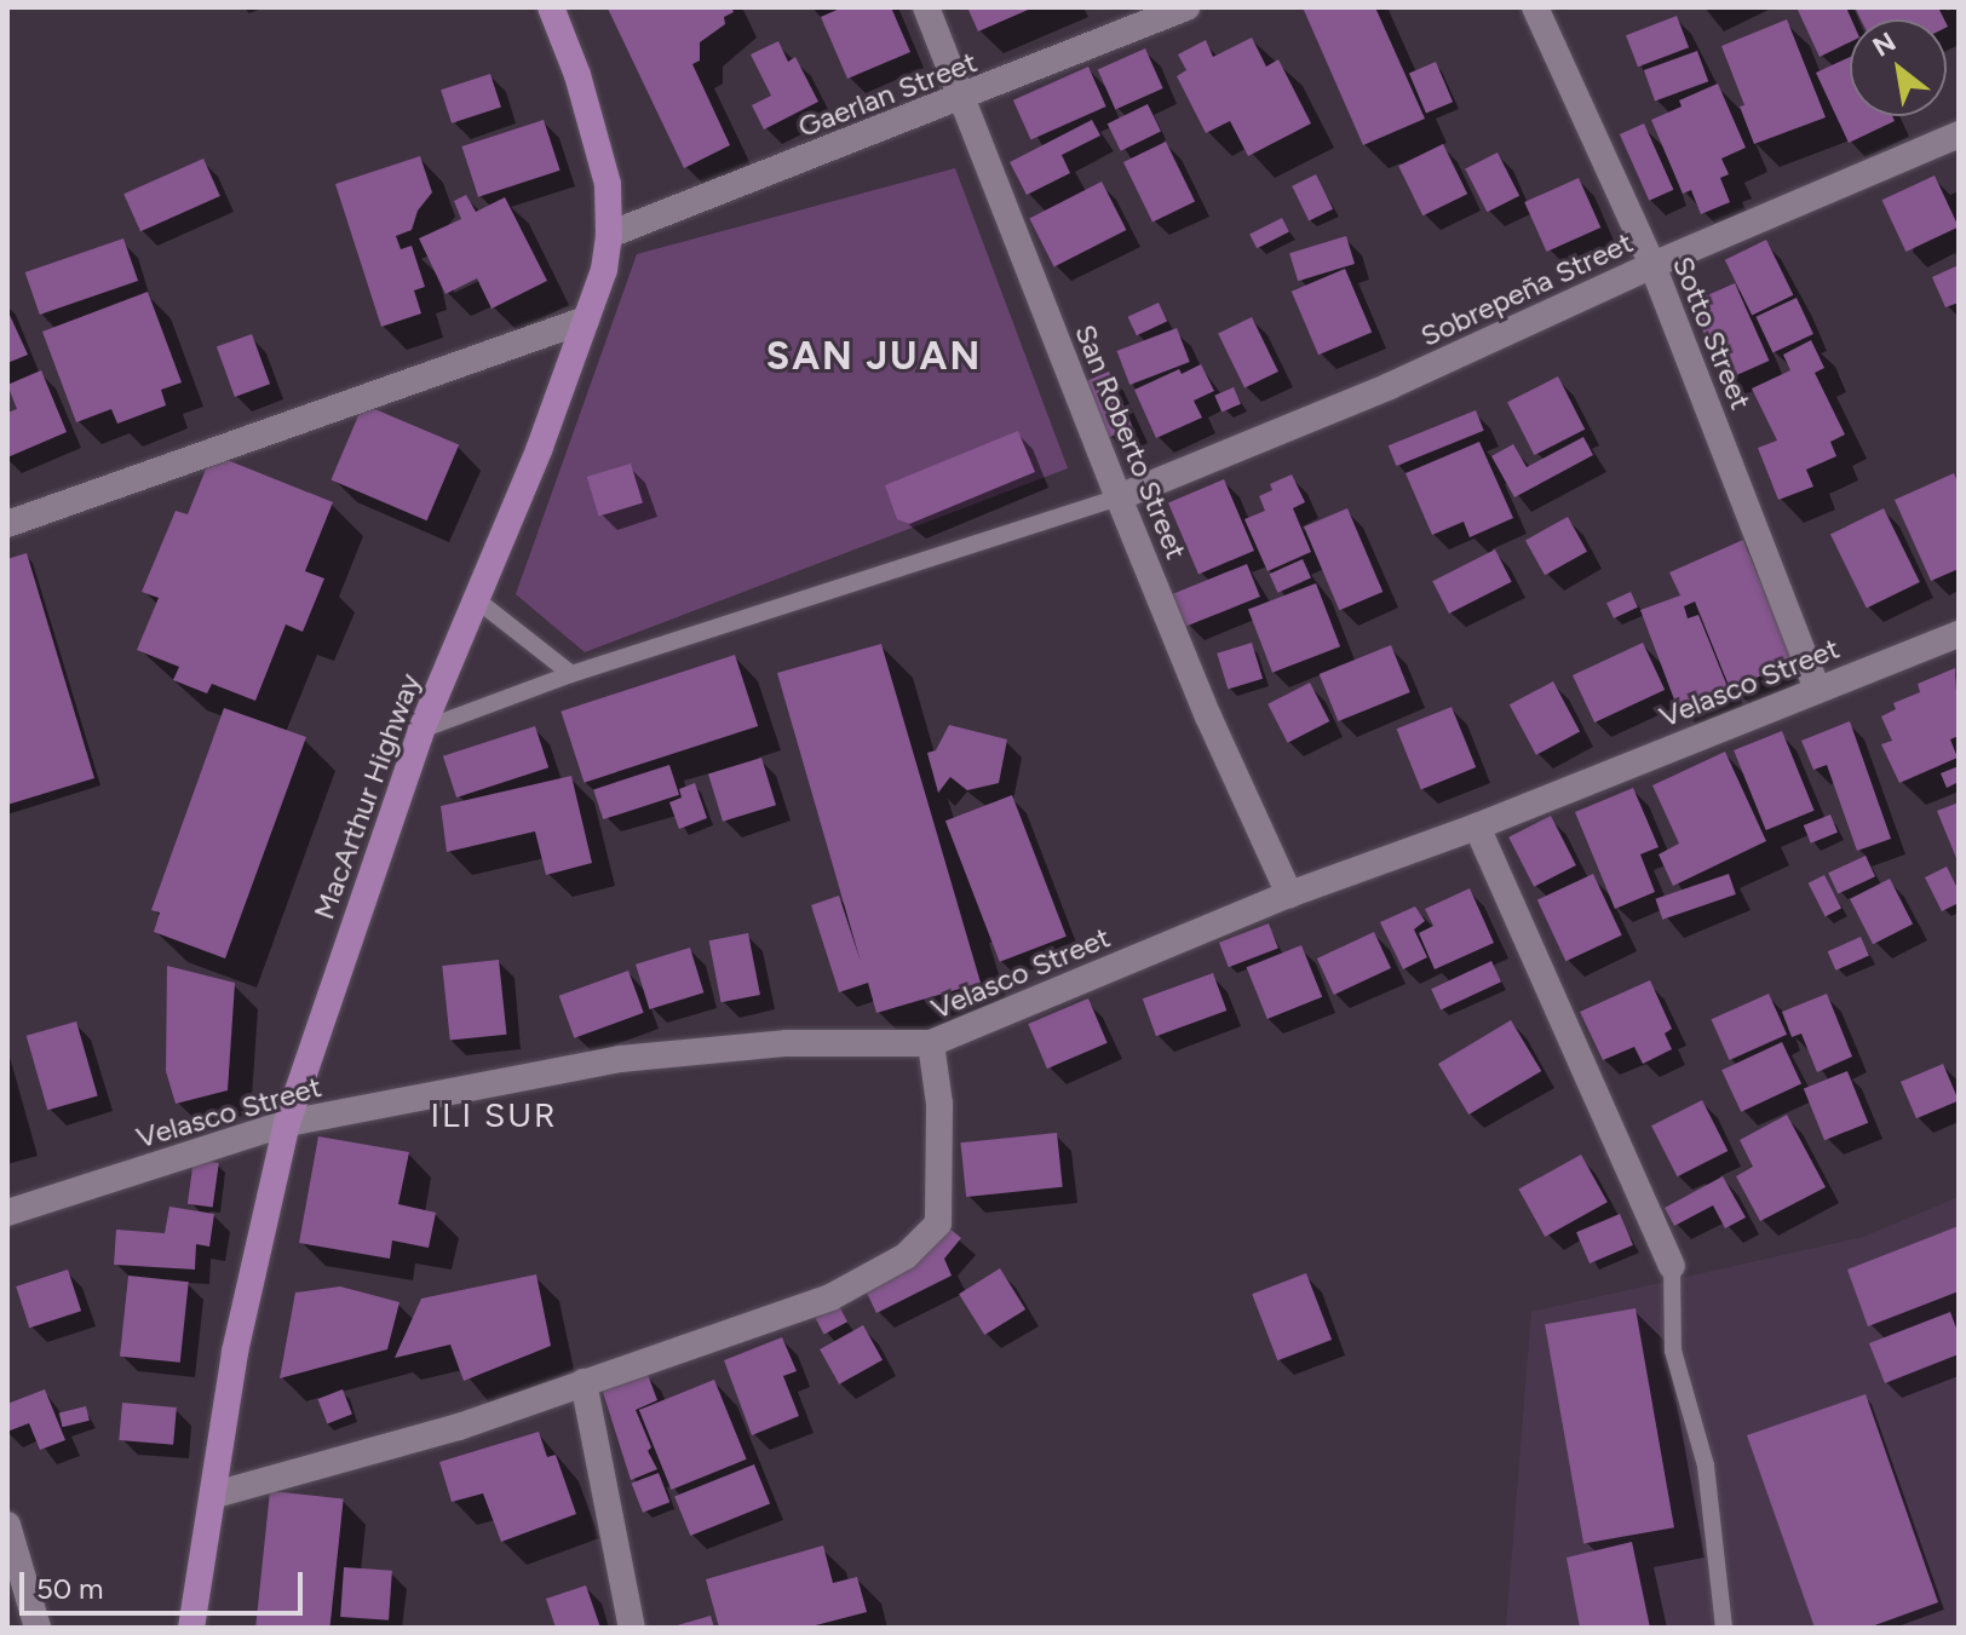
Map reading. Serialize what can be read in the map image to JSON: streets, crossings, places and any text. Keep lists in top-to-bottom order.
{
  "streets": {
    "highway": ["MacArthur Highway"],
    "street": [
      "Gaerlan Street",
      "Sobrepeña Street",
      "Sotto Street",
      "San Roberto Street",
      "Velasco Street"
    ]
  },
  "crossings": [
    ["Gaerlan Street", "San Roberto Street"],
    ["Gaerlan Street", "MacArthur Highway"],
    ["Sobrepeña Street", "Sotto Street"],
    ["Sobrepeña Street", "San Roberto Street"],
    ["Sotto Street", "Velasco Street"],
    ["San Roberto Street", "Velasco Street"],
    ["Velasco Street", "MacArthur Highway"]
  ],
  "districts": ["SAN JUAN", "ILI SUR"],
  "scale_bar": "50 m",
  "north": "top left"
}
